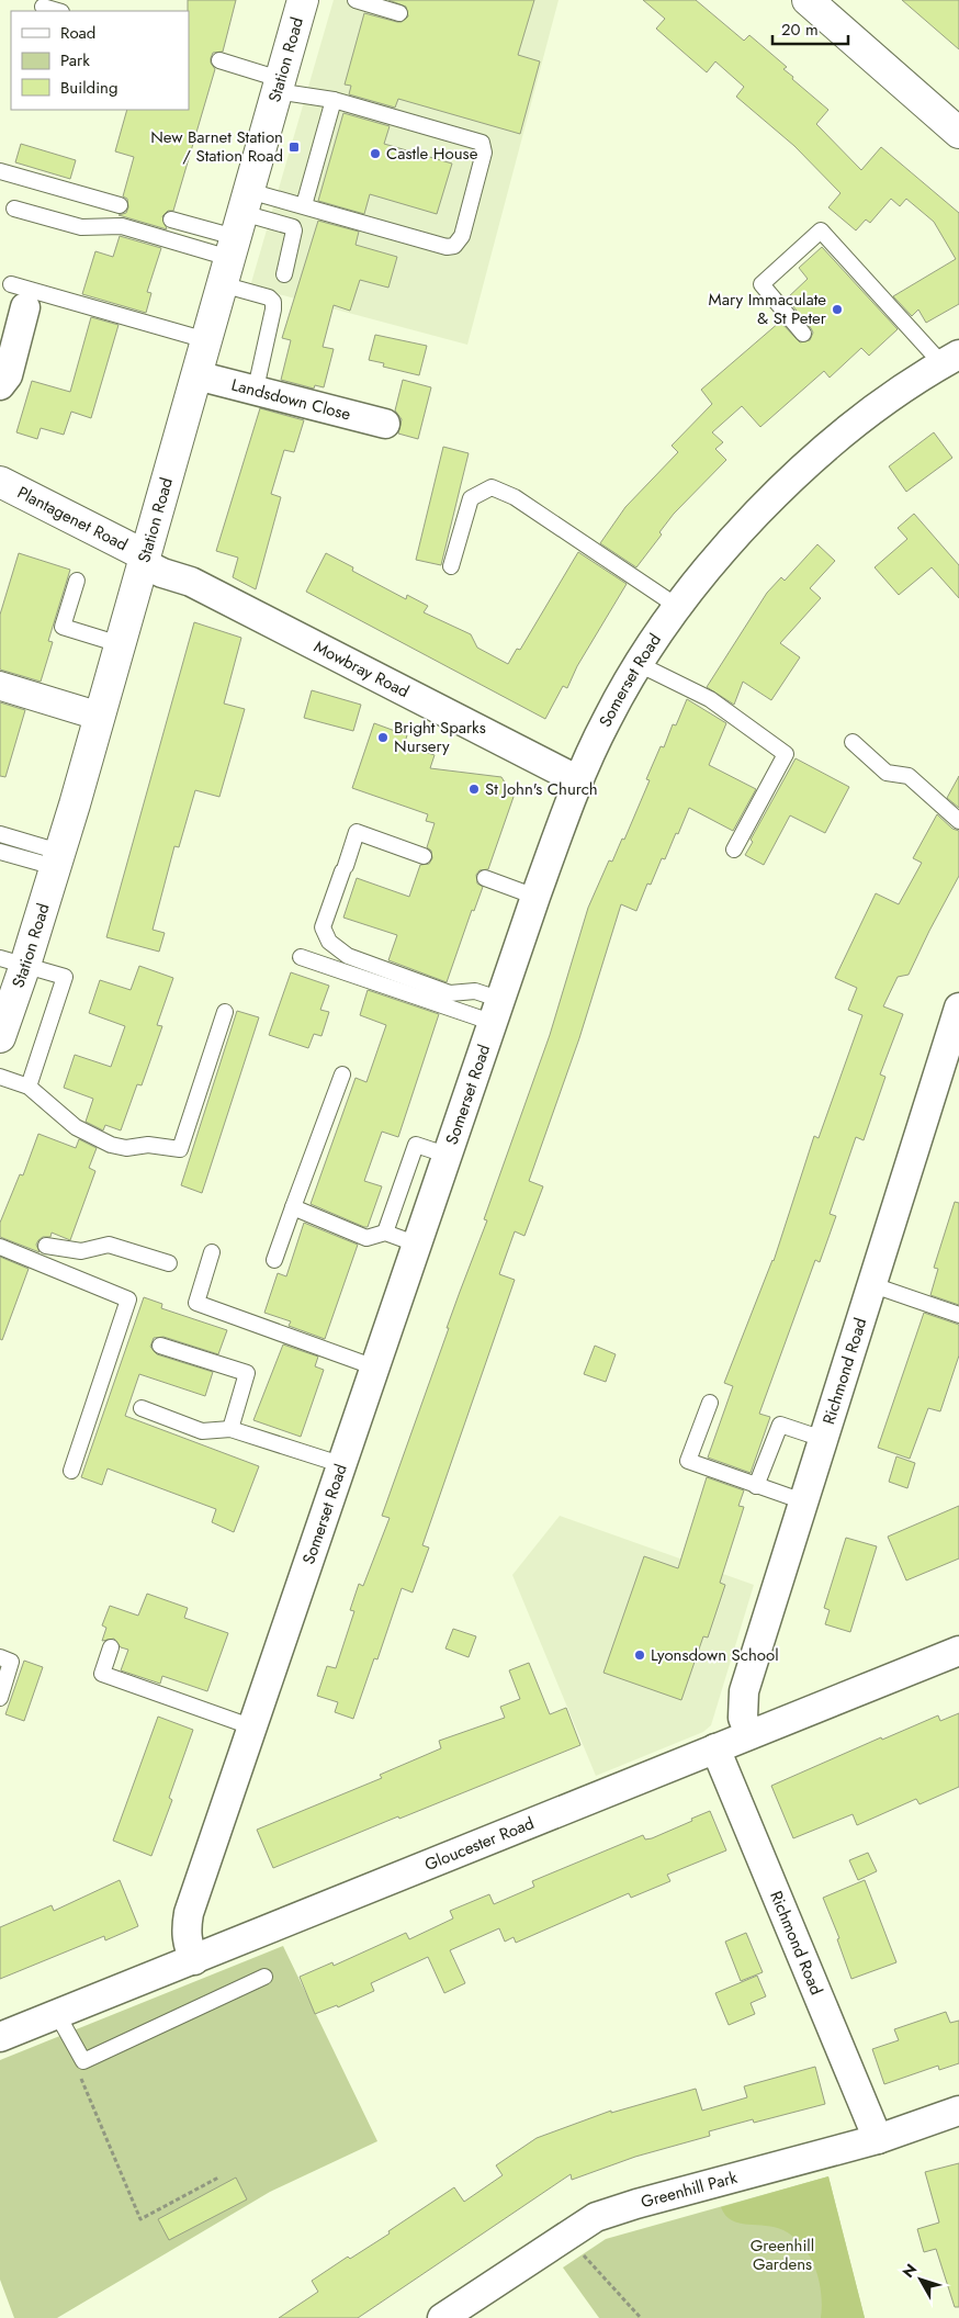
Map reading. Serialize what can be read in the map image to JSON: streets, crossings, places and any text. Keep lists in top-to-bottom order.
{
  "streets": {
    "main road": ["Station Road", "Plantagenet Road"],
    "street": [
      "Landsdown Close",
      "Mowbray Road",
      "Somerset Road",
      "Richmond Road",
      "Gloucester Road",
      "Greenhill Park"
    ]
  },
  "crossings": [
    ["Station Road", "Landsdown Close"],
    ["Station Road", "Plantagenet Road"],
    ["Station Road", "Mowbray Road"],
    ["Plantagenet Road", "Mowbray Road"],
    ["Mowbray Road", "Somerset Road"],
    ["Somerset Road", "Gloucester Road"],
    ["Richmond Road", "Gloucester Road"],
    ["Richmond Road", "Greenhill Park"]
  ],
  "parks": ["Greenhill Gardens"],
  "places": {
    "transit": ["New Barnet Station / Station Road"],
    "other": [
      "Castle House",
      "Mary Immaculate & St Peter",
      "Bright Sparks Nursery",
      "St John's Church",
      "Lyonsdown School"
    ]
  },
  "legend": ["Road", "Park", "Building"],
  "scale_bar": "20 m",
  "north": "top left"
}
